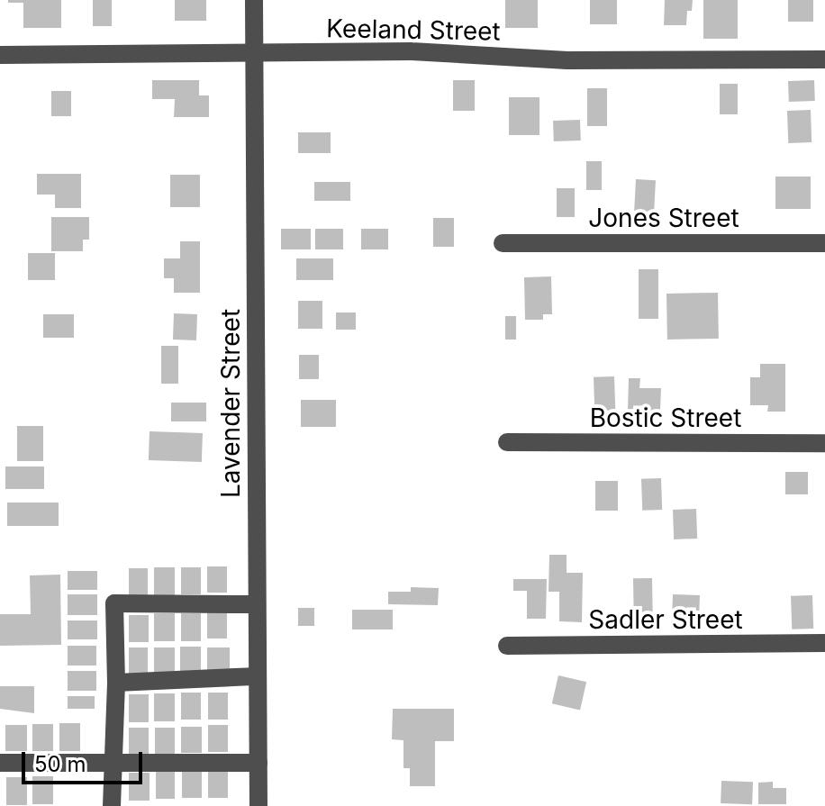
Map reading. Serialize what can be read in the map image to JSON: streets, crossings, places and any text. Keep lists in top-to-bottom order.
{
  "streets": {
    "street": [
      "Keeland Street",
      "Jones Street",
      "Lavender Street",
      "Bostic Street",
      "Sadler Street"
    ]
  },
  "crossings": [
    ["Keeland Street", "Lavender Street"]
  ],
  "scale_bar": "50 m"
}
